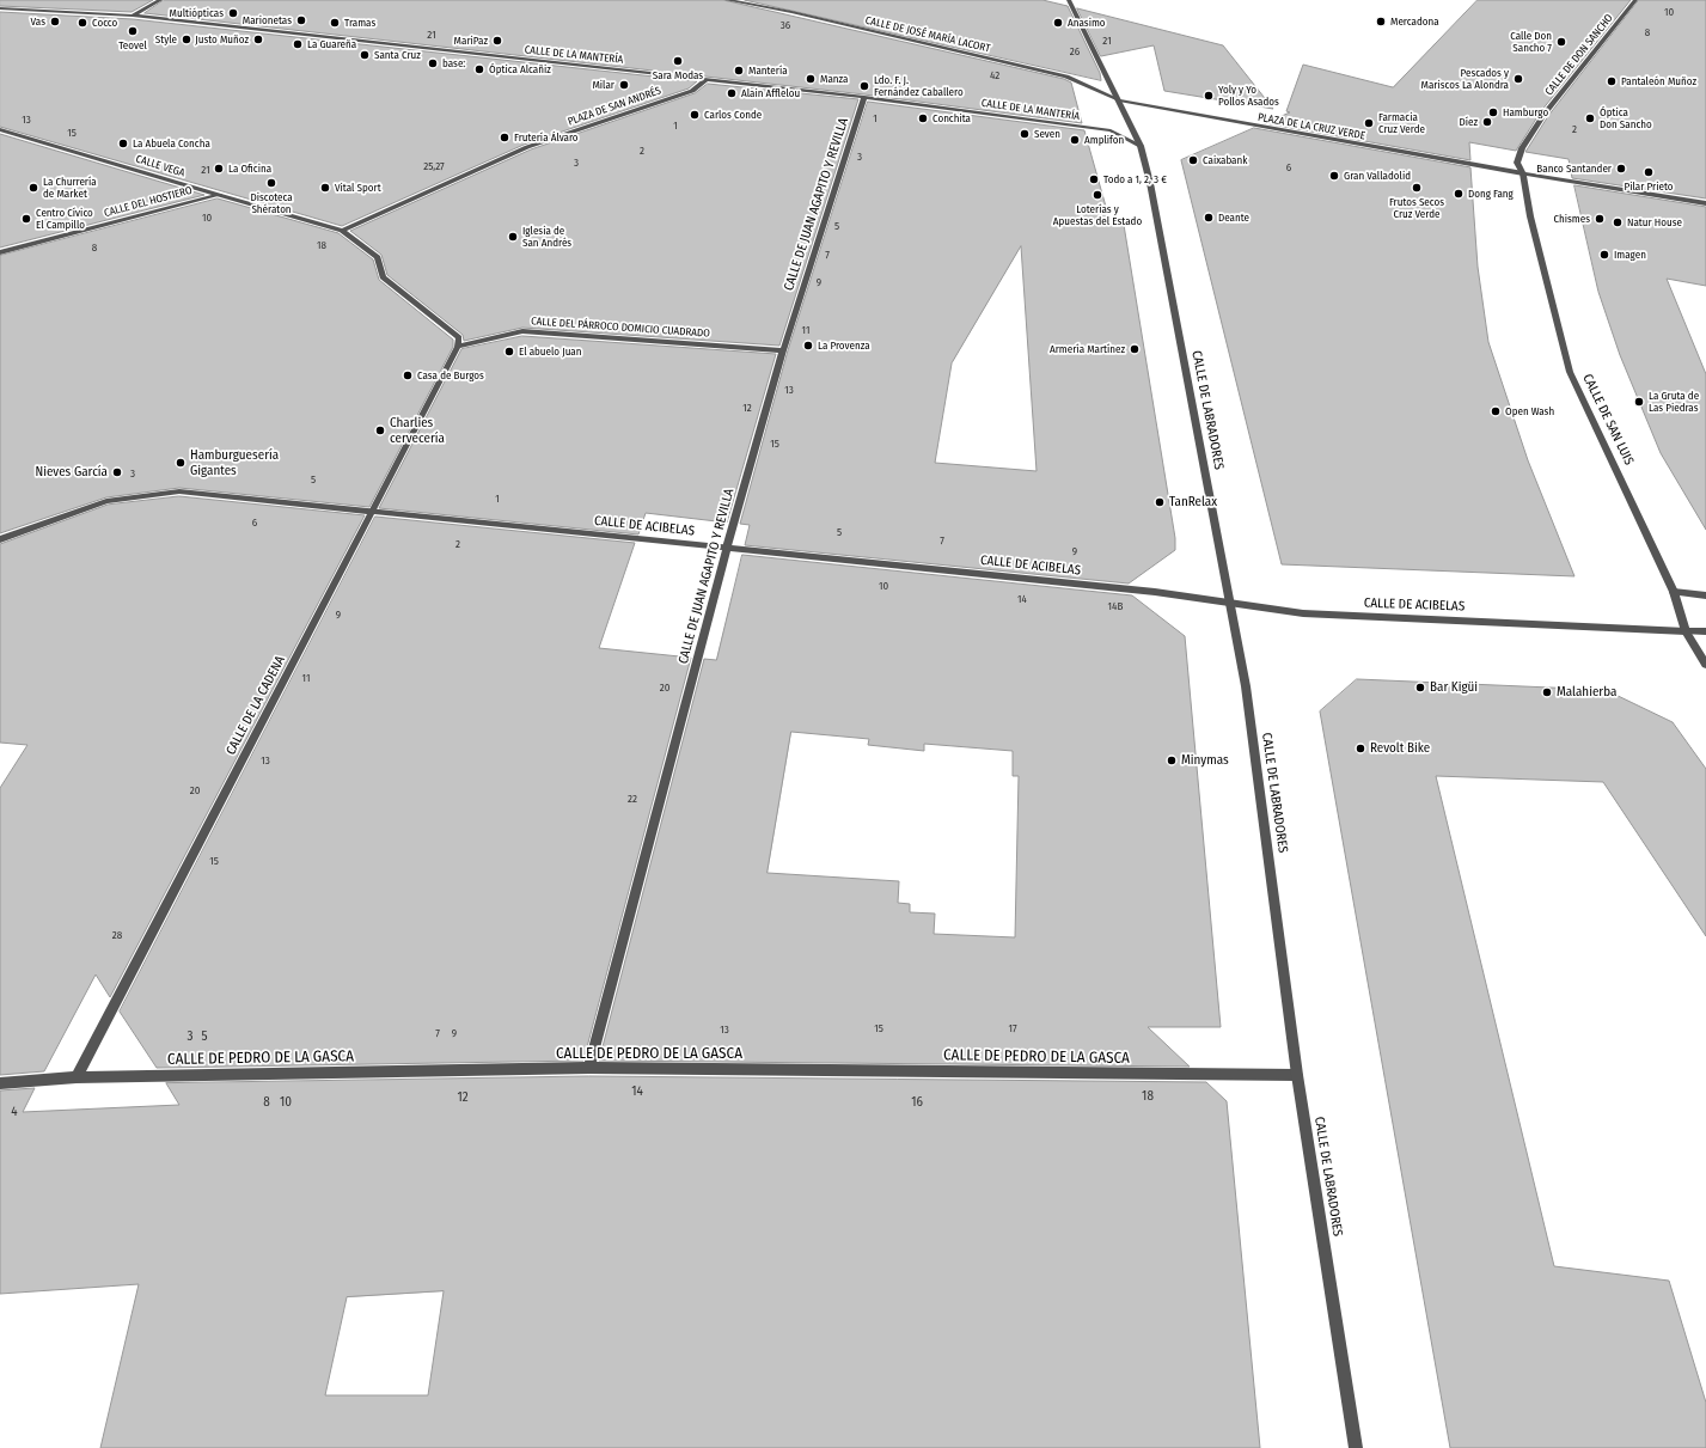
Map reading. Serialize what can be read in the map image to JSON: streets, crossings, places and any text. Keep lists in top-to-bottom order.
{
  "streets": {
    "street": [
      "CALLE DE JOSÉ MARÍA LACORT",
      "CALLE DE LA MANTERÍA",
      "CALLE DE DON SANCHO",
      "PLAZA DE SAN ANDRÉS",
      "PLAZA DE LA CRUZ VERDE",
      "CALLE VEGA",
      "CALLE DEL HOSTIERO",
      "CALLE DE JUAN AGAPITO Y REVILLA",
      "CALLE DEL PÁRROCO DOMICIO CUADRADO",
      "CALLE DE LABRADORES",
      "CALLE DE SAN LUIS",
      "CALLE DE ACIBELAS",
      "CALLE DE LA CADENA",
      "CALLE DE PEDRO DE LA GASCA"
    ]
  },
  "crossings": [
    ["CALLE DE JOSÉ MARÍA LACORT", "PLAZA DE LA CRUZ VERDE"],
    ["CALLE DE LA MANTERÍA", "PLAZA DE SAN ANDRÉS"],
    ["CALLE DE LA MANTERÍA", "CALLE DE JUAN AGAPITO Y REVILLA"],
    ["CALLE DE LA MANTERÍA", "CALLE DE LABRADORES"],
    ["CALLE DE DON SANCHO", "PLAZA DE LA CRUZ VERDE"],
    ["CALLE DE DON SANCHO", "CALLE DE SAN LUIS"],
    ["PLAZA DE SAN ANDRÉS", "CALLE VEGA"],
    ["PLAZA DE LA CRUZ VERDE", "CALLE DE SAN LUIS"],
    ["CALLE VEGA", "CALLE DEL HOSTIERO"],
    ["CALLE VEGA", "CALLE DEL PÁRROCO DOMICIO CUADRADO"],
    ["CALLE VEGA", "CALLE DE LA CADENA"],
    ["CALLE DE JUAN AGAPITO Y REVILLA", "CALLE DEL PÁRROCO DOMICIO CUADRADO"],
    ["CALLE DE JUAN AGAPITO Y REVILLA", "CALLE DE ACIBELAS"],
    ["CALLE DE JUAN AGAPITO Y REVILLA", "CALLE DE PEDRO DE LA GASCA"],
    ["CALLE DEL PÁRROCO DOMICIO CUADRADO", "CALLE DE LA CADENA"],
    ["CALLE DE LABRADORES", "CALLE DE ACIBELAS"],
    ["CALLE DE LABRADORES", "CALLE DE PEDRO DE LA GASCA"],
    ["CALLE DE SAN LUIS", "CALLE DE ACIBELAS"],
    ["CALLE DE ACIBELAS", "CALLE DE LA CADENA"],
    ["CALLE DE LA CADENA", "CALLE DE PEDRO DE LA GASCA"]
  ],
  "places": [
    "Multiópticas",
    "Marionetas",
    "Vas",
    "Mercadona",
    "Cocco",
    "Tramas",
    "Anasimo",
    "Teovel",
    "Style",
    "Justo Muñoz",
    "MariPaz",
    "Calle Don Sancho 7",
    "La Guareña",
    "Santa Cruz",
    "Sara Modas",
    "base:",
    "Óptica Alcañiz",
    "Mantería",
    "Manza",
    "Pescados y Mariscos La Alondra",
    "Pantaleón Muñoz",
    "Milar",
    "Ldo. F. J. Fernández Caballero",
    "Alain Afflelou",
    "Yoly y Yo Pollos Asados",
    "Hamburgo",
    "Carlos Conde",
    "Conchita",
    "Óptica Don Sancho",
    "Díez",
    "Farmacia Cruz Verde",
    "Seven",
    "Frutería Álvaro",
    "Amplifon",
    "La Abuela Concha",
    "Caixabank",
    "La Oficina",
    "Banco Santander",
    "Pilar Prieto",
    "Gran Valladolid",
    "Todo a 1, 2, 3 €",
    "Discoteca Shératon",
    "La Churrería de Market",
    "Vital Sport",
    "Frutos Secos Cruz Verde",
    "Dong Fang",
    "Loterías y Apuestas del Estado",
    "Deante",
    "Centro Cívico El Campillo",
    "Chismes",
    "Natur House",
    "Iglesia de San Andrés",
    "Imagen",
    "La Provenza",
    "Armería Martínez",
    "El abuelo Juan",
    "Casa de Burgos",
    "La Gruta de Las Piedras",
    "Open Wash",
    "Charlies cervecería",
    "Hamburguesería Gigantes",
    "Nieves García",
    "TanRelax",
    "Bar Kigüi",
    "Malahierba",
    "Revolt Bike",
    "Minymas"
  ],
  "house_numbers": [
    "10",
    "36",
    "8",
    "21",
    "21",
    "26",
    "42",
    "1",
    "13",
    "1",
    "2",
    "15",
    "2",
    "3",
    "3",
    "25,27",
    "6",
    "21",
    "10",
    "5",
    "18",
    "8",
    "7",
    "9",
    "11",
    "13",
    "12",
    "15",
    "3",
    "5",
    "1",
    "6",
    "5",
    "7",
    "2",
    "9",
    "10",
    "14",
    "14B",
    "9",
    "11",
    "20",
    "13",
    "20",
    "22",
    "15",
    "28",
    "15",
    "17",
    "13",
    "7",
    "9",
    "3",
    "5",
    "14",
    "18",
    "12",
    "8",
    "10",
    "16",
    "4"
  ]
}
